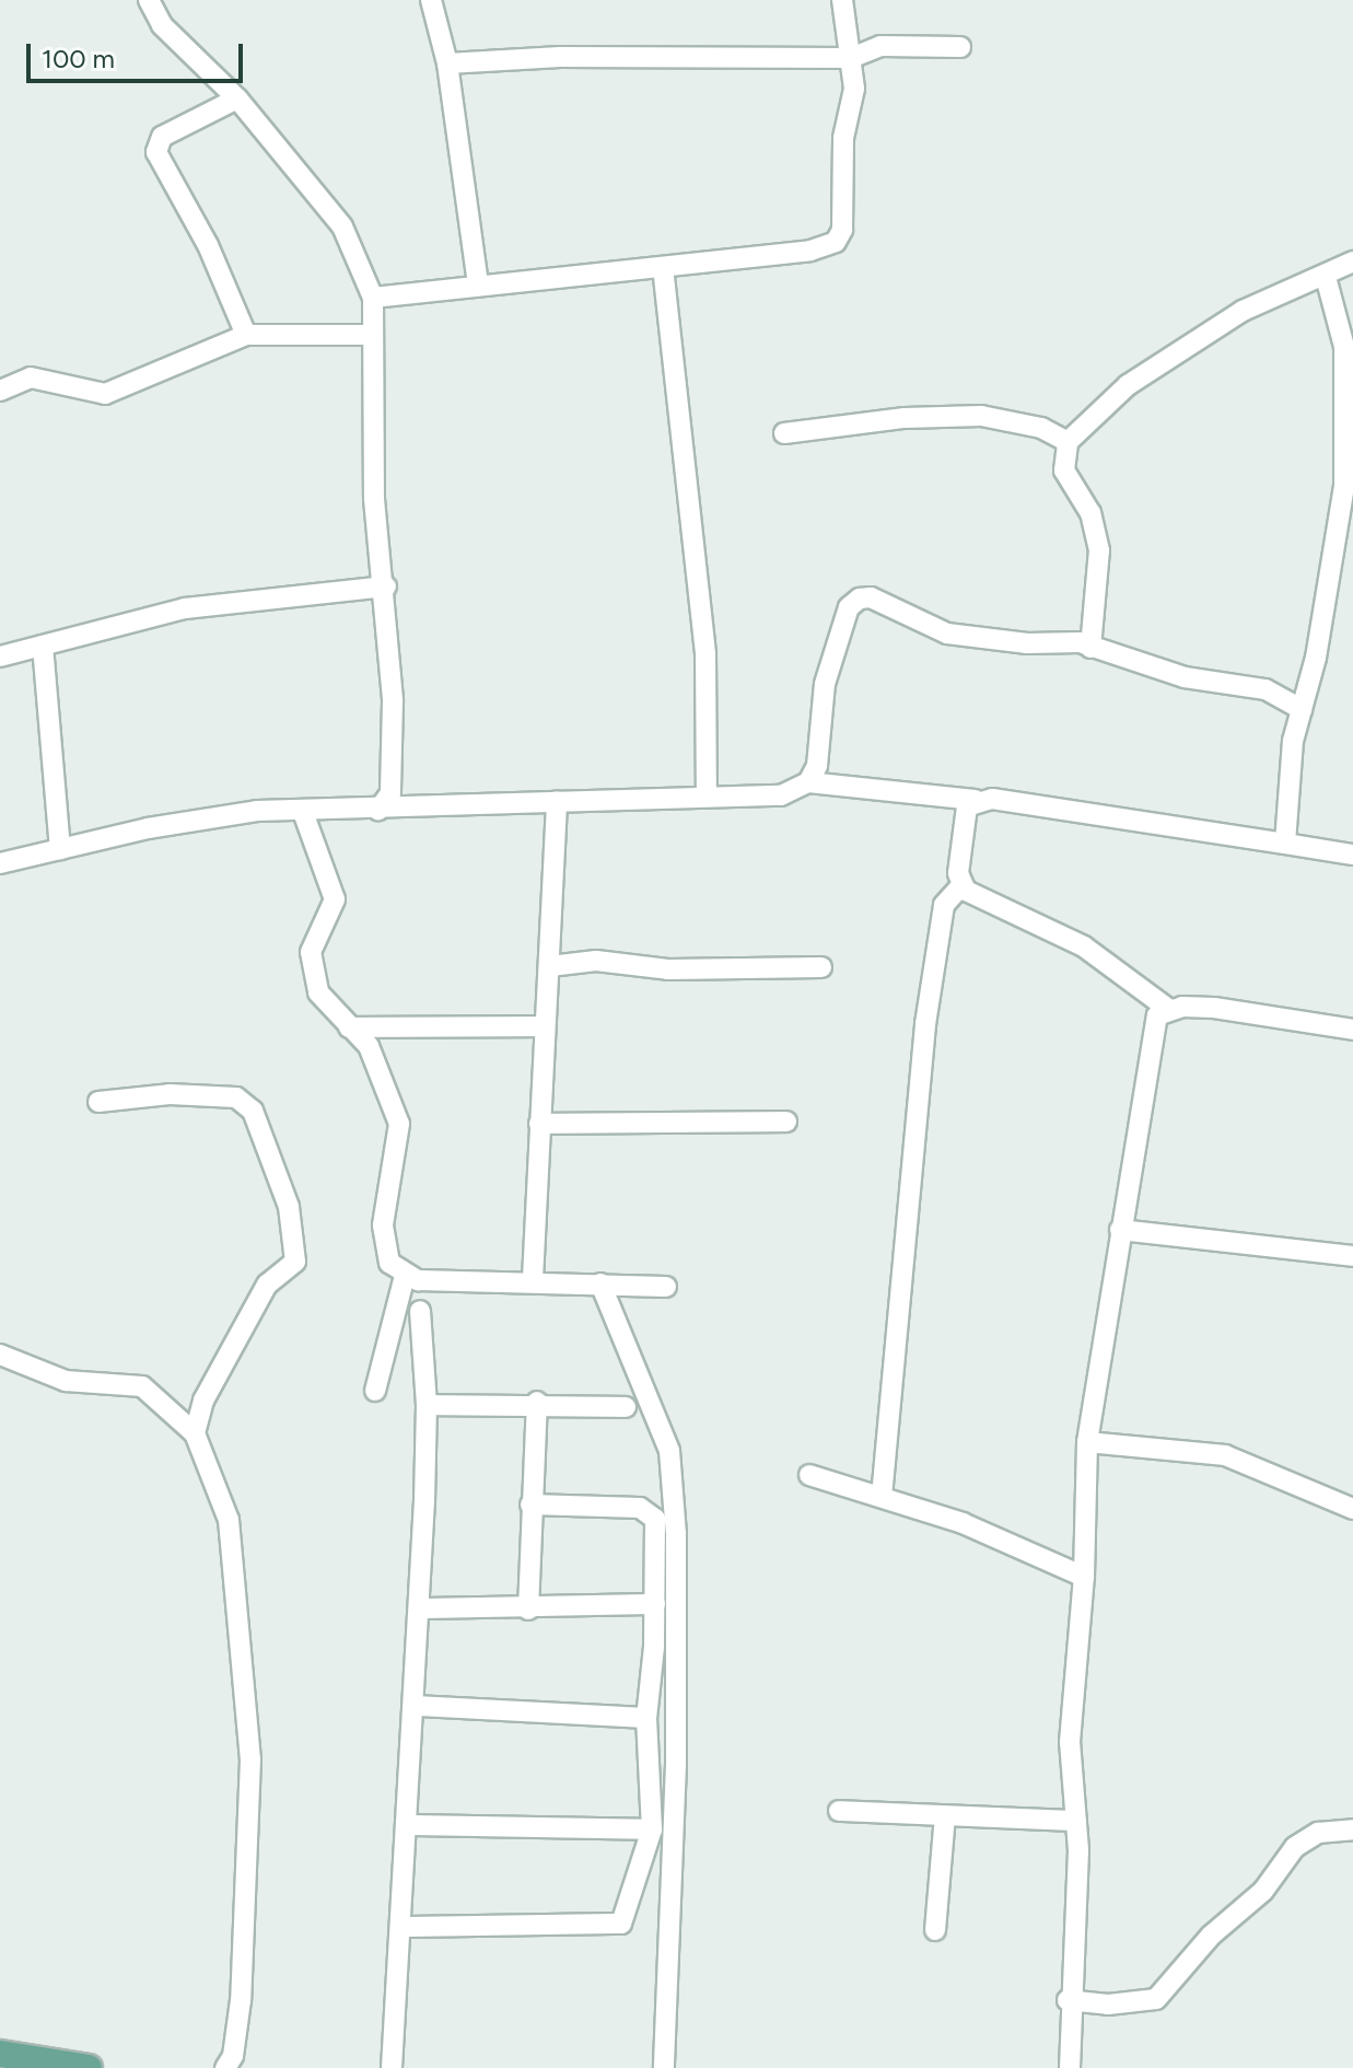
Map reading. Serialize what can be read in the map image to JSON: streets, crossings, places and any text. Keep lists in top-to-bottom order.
{
  "scale_bar": "100 m"
}
